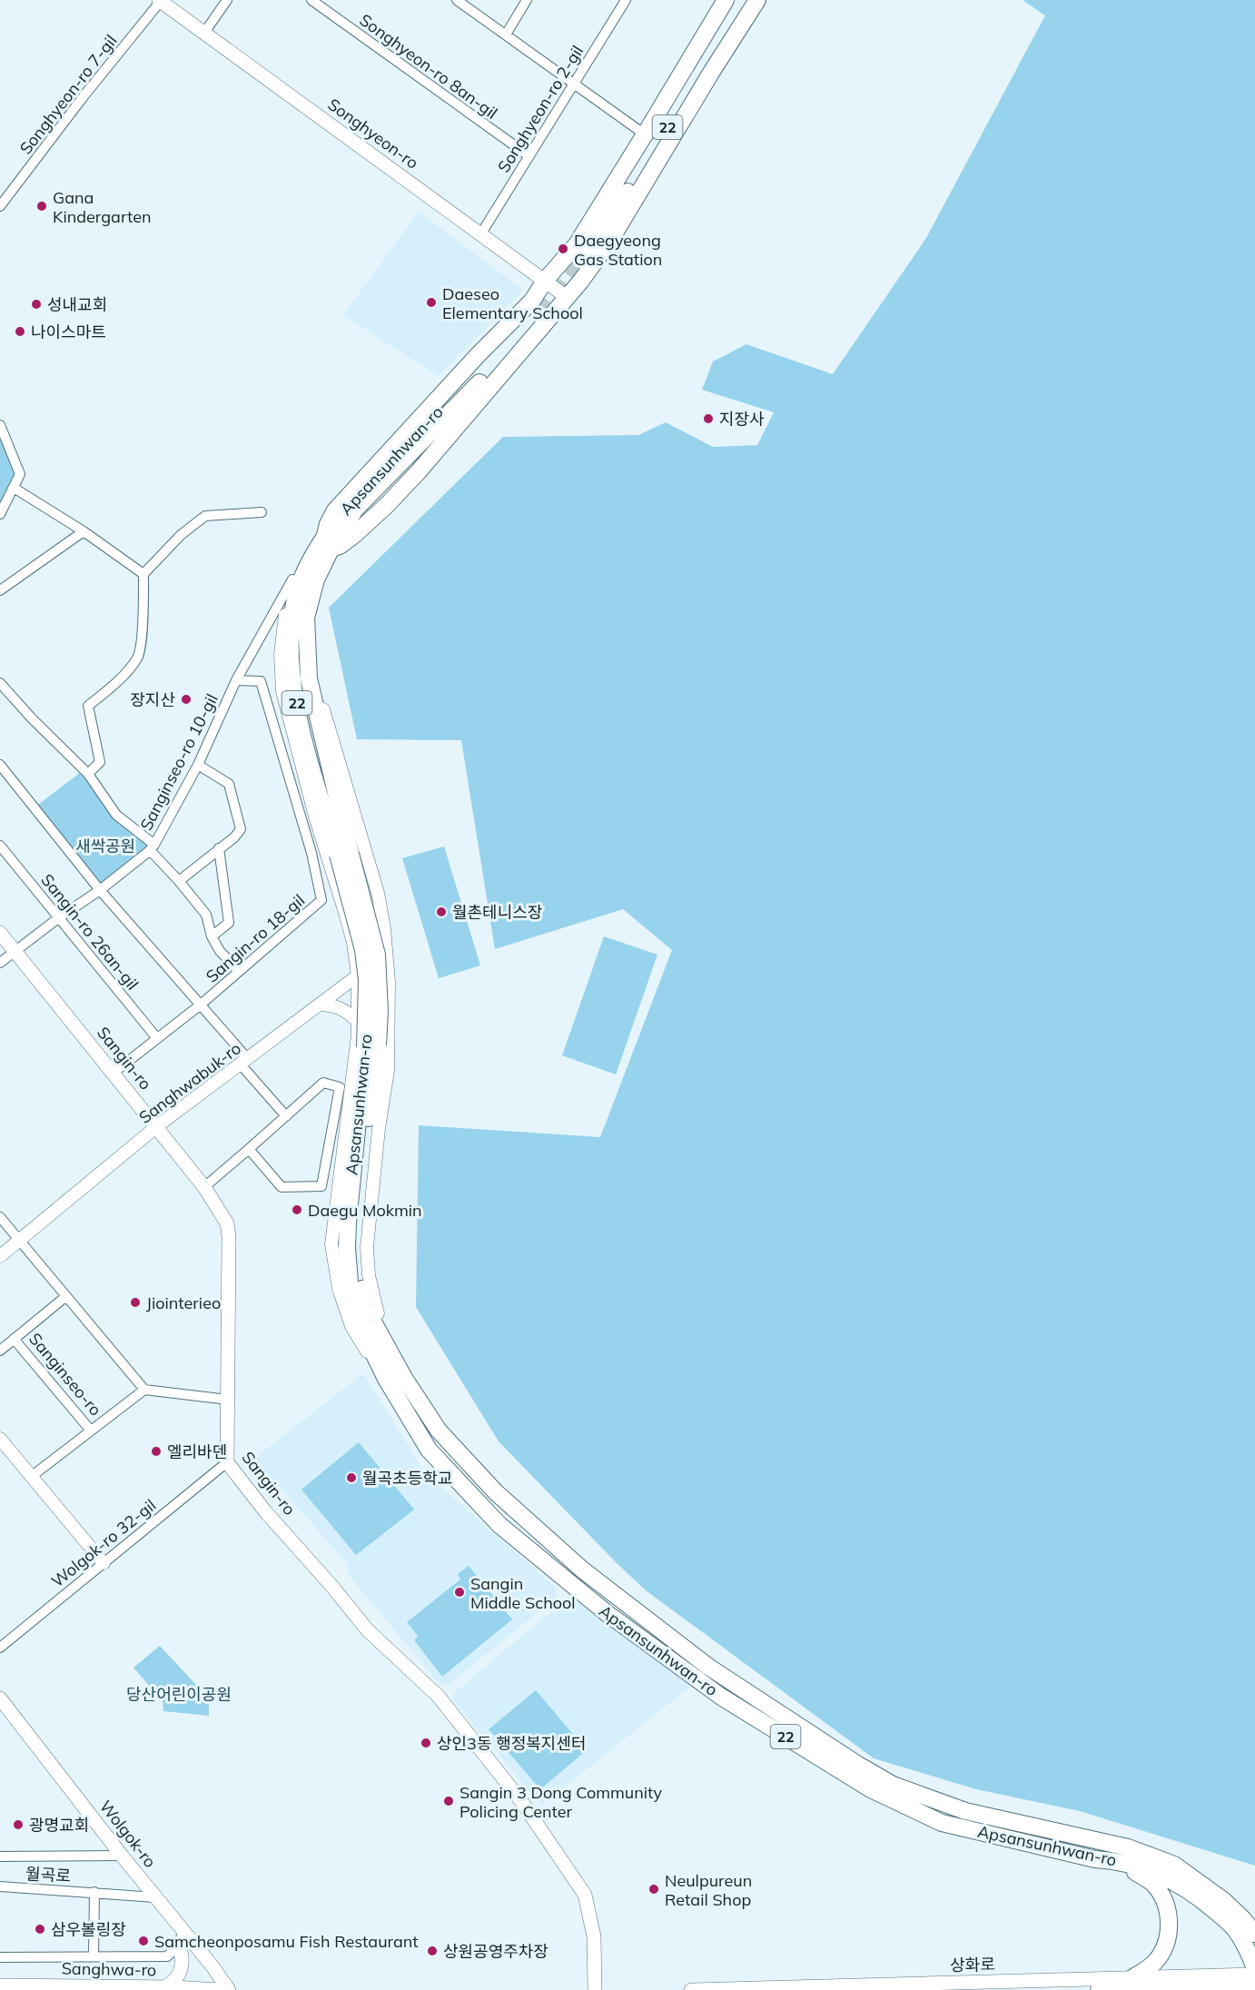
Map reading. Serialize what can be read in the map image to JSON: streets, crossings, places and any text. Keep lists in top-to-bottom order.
{
  "streets": {
    "highway": ["22", "Apsansunhwan-ro"],
    "main road": [
      "Songhyeon-ro",
      "Sangin-ro",
      "Wolgok-ro",
      "상화로",
      "Sanghwa-ro"
    ],
    "street": [
      "Songhyeon-ro 8an-gil",
      "Songhyeon-ro 7-gil",
      "Songhyeon-ro 2-gil",
      "Sanginseo-ro 10-gil",
      "Sangin-ro 26an-gil",
      "Sangin-ro 18-gil",
      "Sanghwabuk-ro",
      "Sanginseo-ro",
      "Wolgok-ro 32-gil",
      "월곡로"
    ]
  },
  "crossings": [
    ["Songhyeon-ro 8an-gil", "Songhyeon-ro 2-gil"],
    ["Songhyeon-ro 7-gil", "Songhyeon-ro"],
    ["Songhyeon-ro 2-gil", "Songhyeon-ro"],
    ["Sanginseo-ro 10-gil", "Sangin-ro 26an-gil"],
    ["Sanginseo-ro 10-gil", "Sangin-ro 18-gil"],
    ["Sanginseo-ro 10-gil", "Sangin-ro"],
    ["Sangin-ro 26an-gil", "Sangin-ro 18-gil"],
    ["Sangin-ro 18-gil", "Sangin-ro"],
    ["Sangin-ro", "Sanghwabuk-ro"],
    ["Sangin-ro", "Wolgok-ro 32-gil"],
    ["Wolgok-ro", "월곡로"]
  ],
  "parks": ["새싹공원", "당산어린이공원"],
  "places": [
    "Gana Kindergarten",
    "Daegyeong Gas Station",
    "Daeseo Elementary School",
    "성내교회",
    "나이스마트",
    "지장사",
    "장지산",
    "월촌테니스장",
    "Daegu Mokmin",
    "Jiointerieo",
    "엘리바덴",
    "월곡초등학교",
    "Sangin Middle School",
    "상인3동 행정복지센터",
    "Sangin 3 Dong Community Policing Center",
    "광명교회",
    "Neulpureun Retail Shop",
    "삼우볼링장",
    "Samcheonposamu Fish Restaurant",
    "상원공영주차장"
  ]
}
